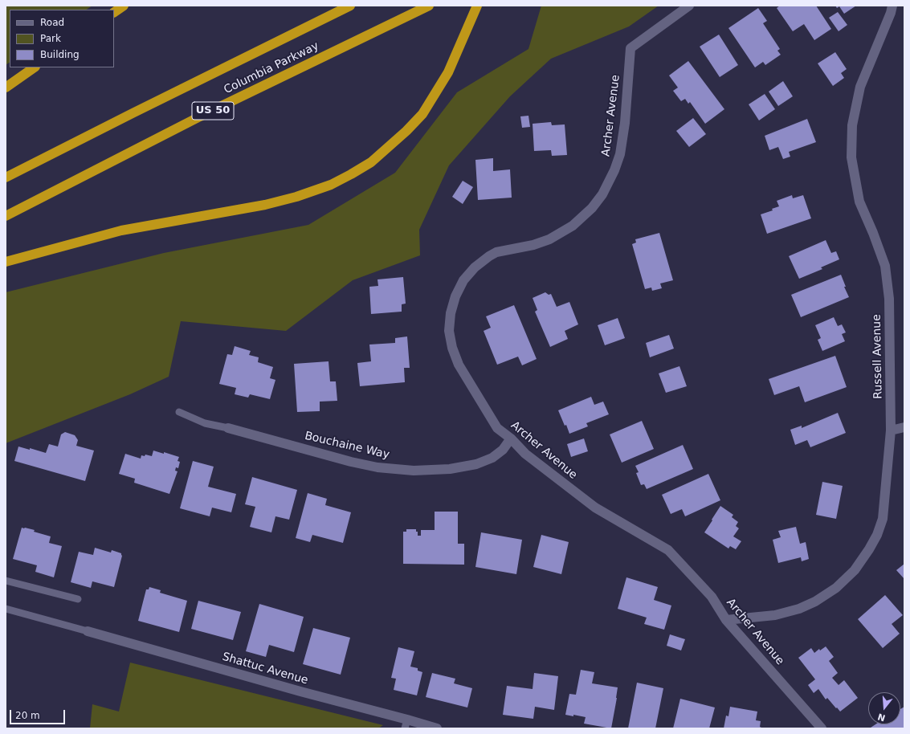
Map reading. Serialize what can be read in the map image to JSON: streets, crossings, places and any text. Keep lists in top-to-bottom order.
{
  "streets": {
    "highway": ["Columbia Parkway", "US 50"],
    "street": [
      "Archer Avenue",
      "Russell Avenue",
      "Bouchaine Way",
      "Shattuc Avenue"
    ]
  },
  "crossings": [
    ["Archer Avenue", "Russell Avenue"],
    ["Archer Avenue", "Bouchaine Way"]
  ],
  "legend": ["Road", "Park", "Building"],
  "scale_bar": "20 m",
  "north": "bottom"
}
